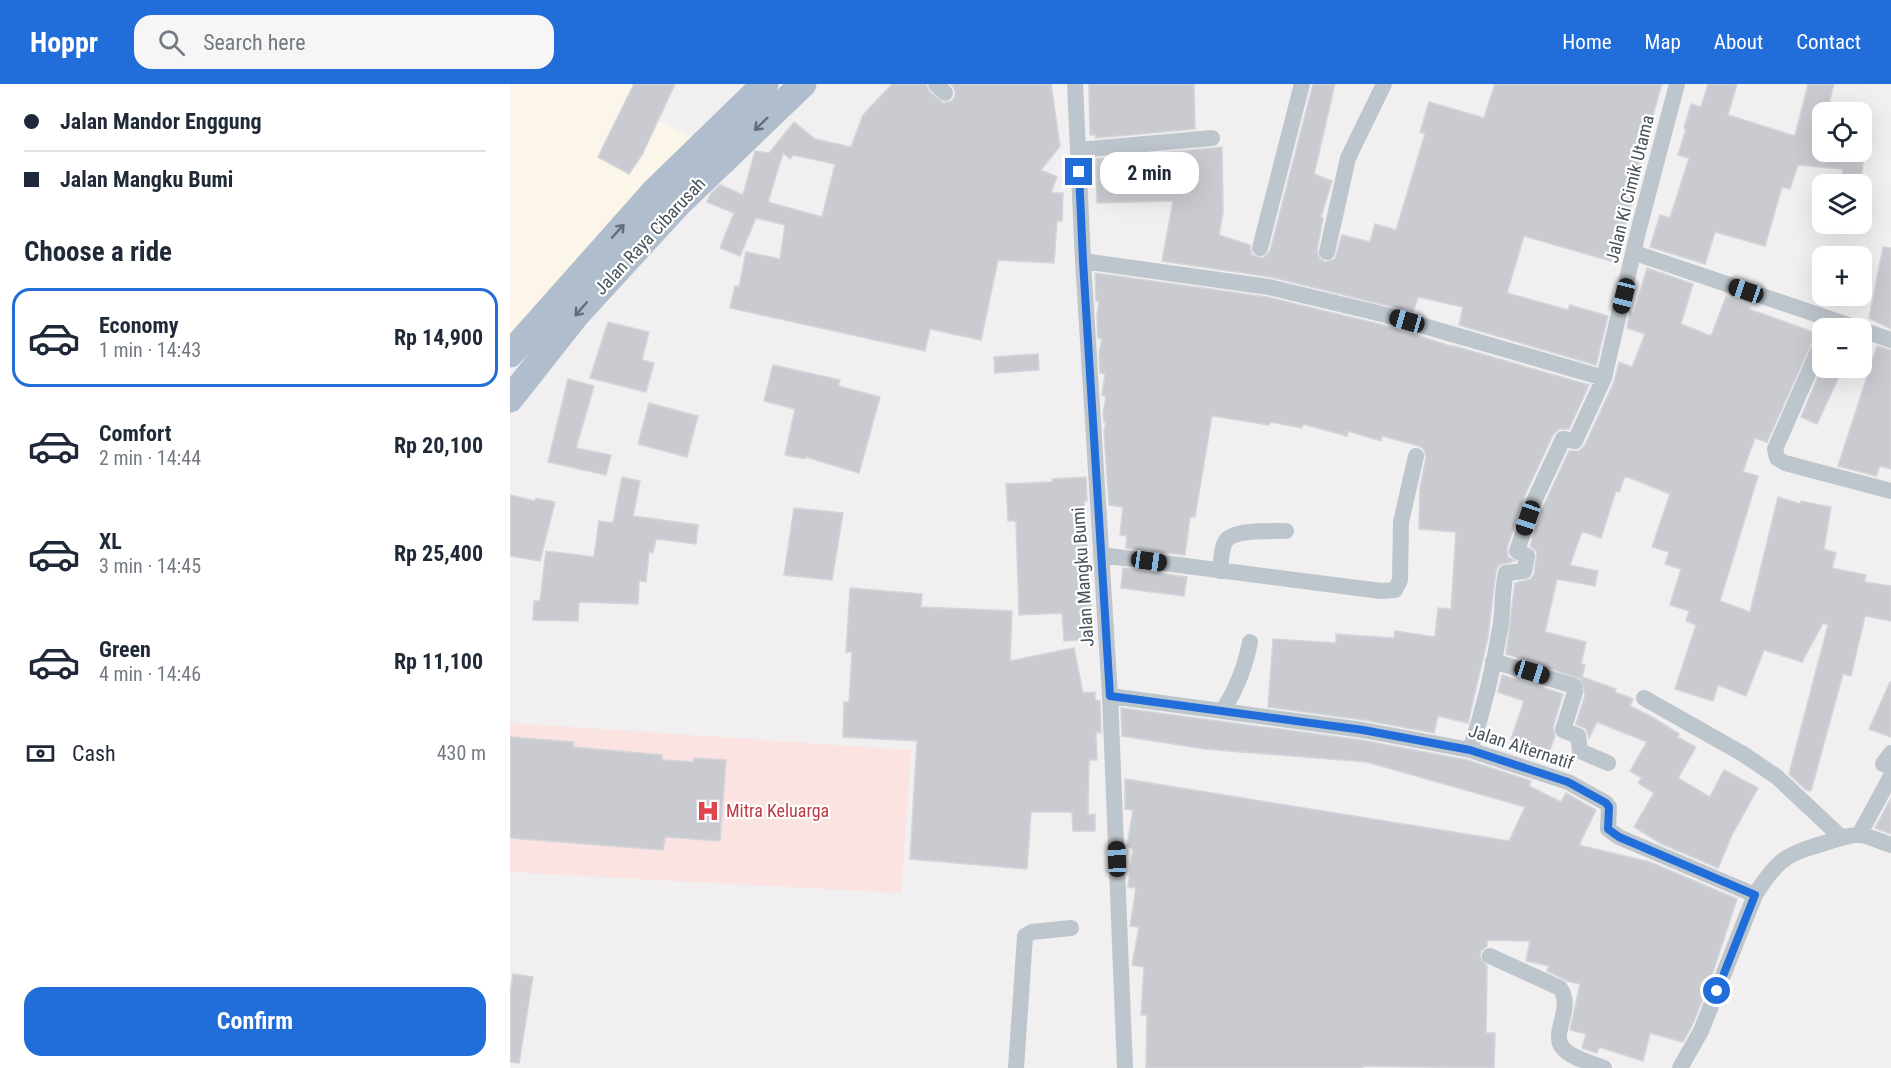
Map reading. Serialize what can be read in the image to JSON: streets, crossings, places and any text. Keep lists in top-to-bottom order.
{
  "streets": {
    "main road": ["Jalan Raya Cibarusah"],
    "street": ["Jalan Ki Cimik Utama", "Jalan Mangku Bumi", "Jalan Alternatif"]
  },
  "crossings": [
    ["Jalan Ki Cimik Utama", "Jalan Alternatif"],
    ["Jalan Mangku Bumi", "Jalan Alternatif"]
  ],
  "places": {
    "hospital": ["Mitra Keluarga"]
  },
  "page": {
    "header": "Hoppr",
    "search": "Search here",
    "nav": [
      "Home",
      "Map",
      "About",
      "Contact"
    ],
    "banner": ["Jalan Mandor Enggung", "Jalan Mangku Bumi"],
    "map_buttons": ["+", "−"],
    "bubble": "2 min",
    "heading": "Choose a ride",
    "list": [
      {
        "name": "Economy",
        "note": "1 min · 14:43",
        "value": "Rp 14,900"
      },
      {
        "name": "Comfort",
        "note": "2 min · 14:44",
        "value": "Rp 20,100"
      },
      {
        "name": "XL",
        "note": "3 min · 14:45",
        "value": "Rp 25,400"
      },
      {
        "name": "Green",
        "note": "4 min · 14:46",
        "value": "Rp 11,100"
      }
    ],
    "pay": ["Cash", "430 m"],
    "buttons": "Confirm"
  }
}
